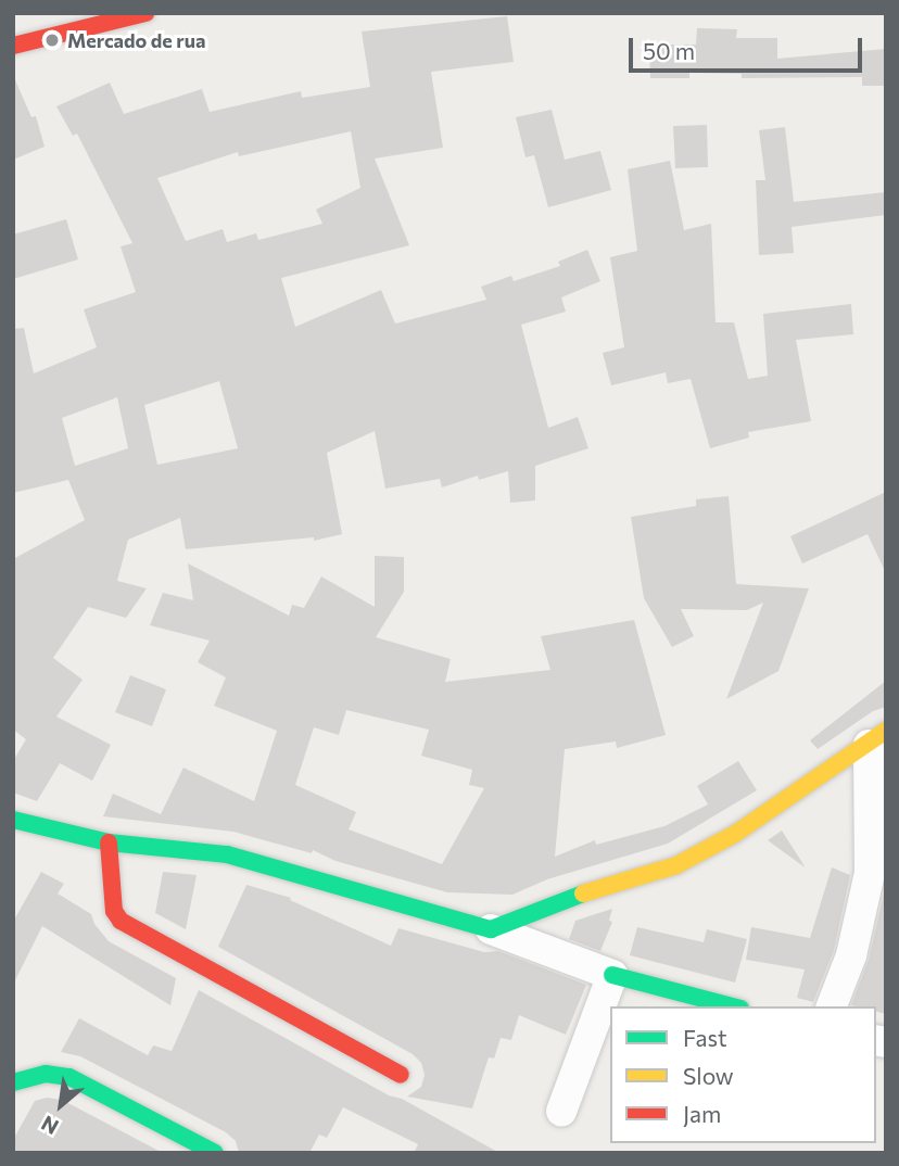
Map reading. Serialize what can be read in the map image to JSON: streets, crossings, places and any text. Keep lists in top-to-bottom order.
{
  "places": ["Mercado de rua"],
  "legend": ["Fast", "Slow", "Jam"],
  "scale_bar": "50 m",
  "north": "bottom left"
}
